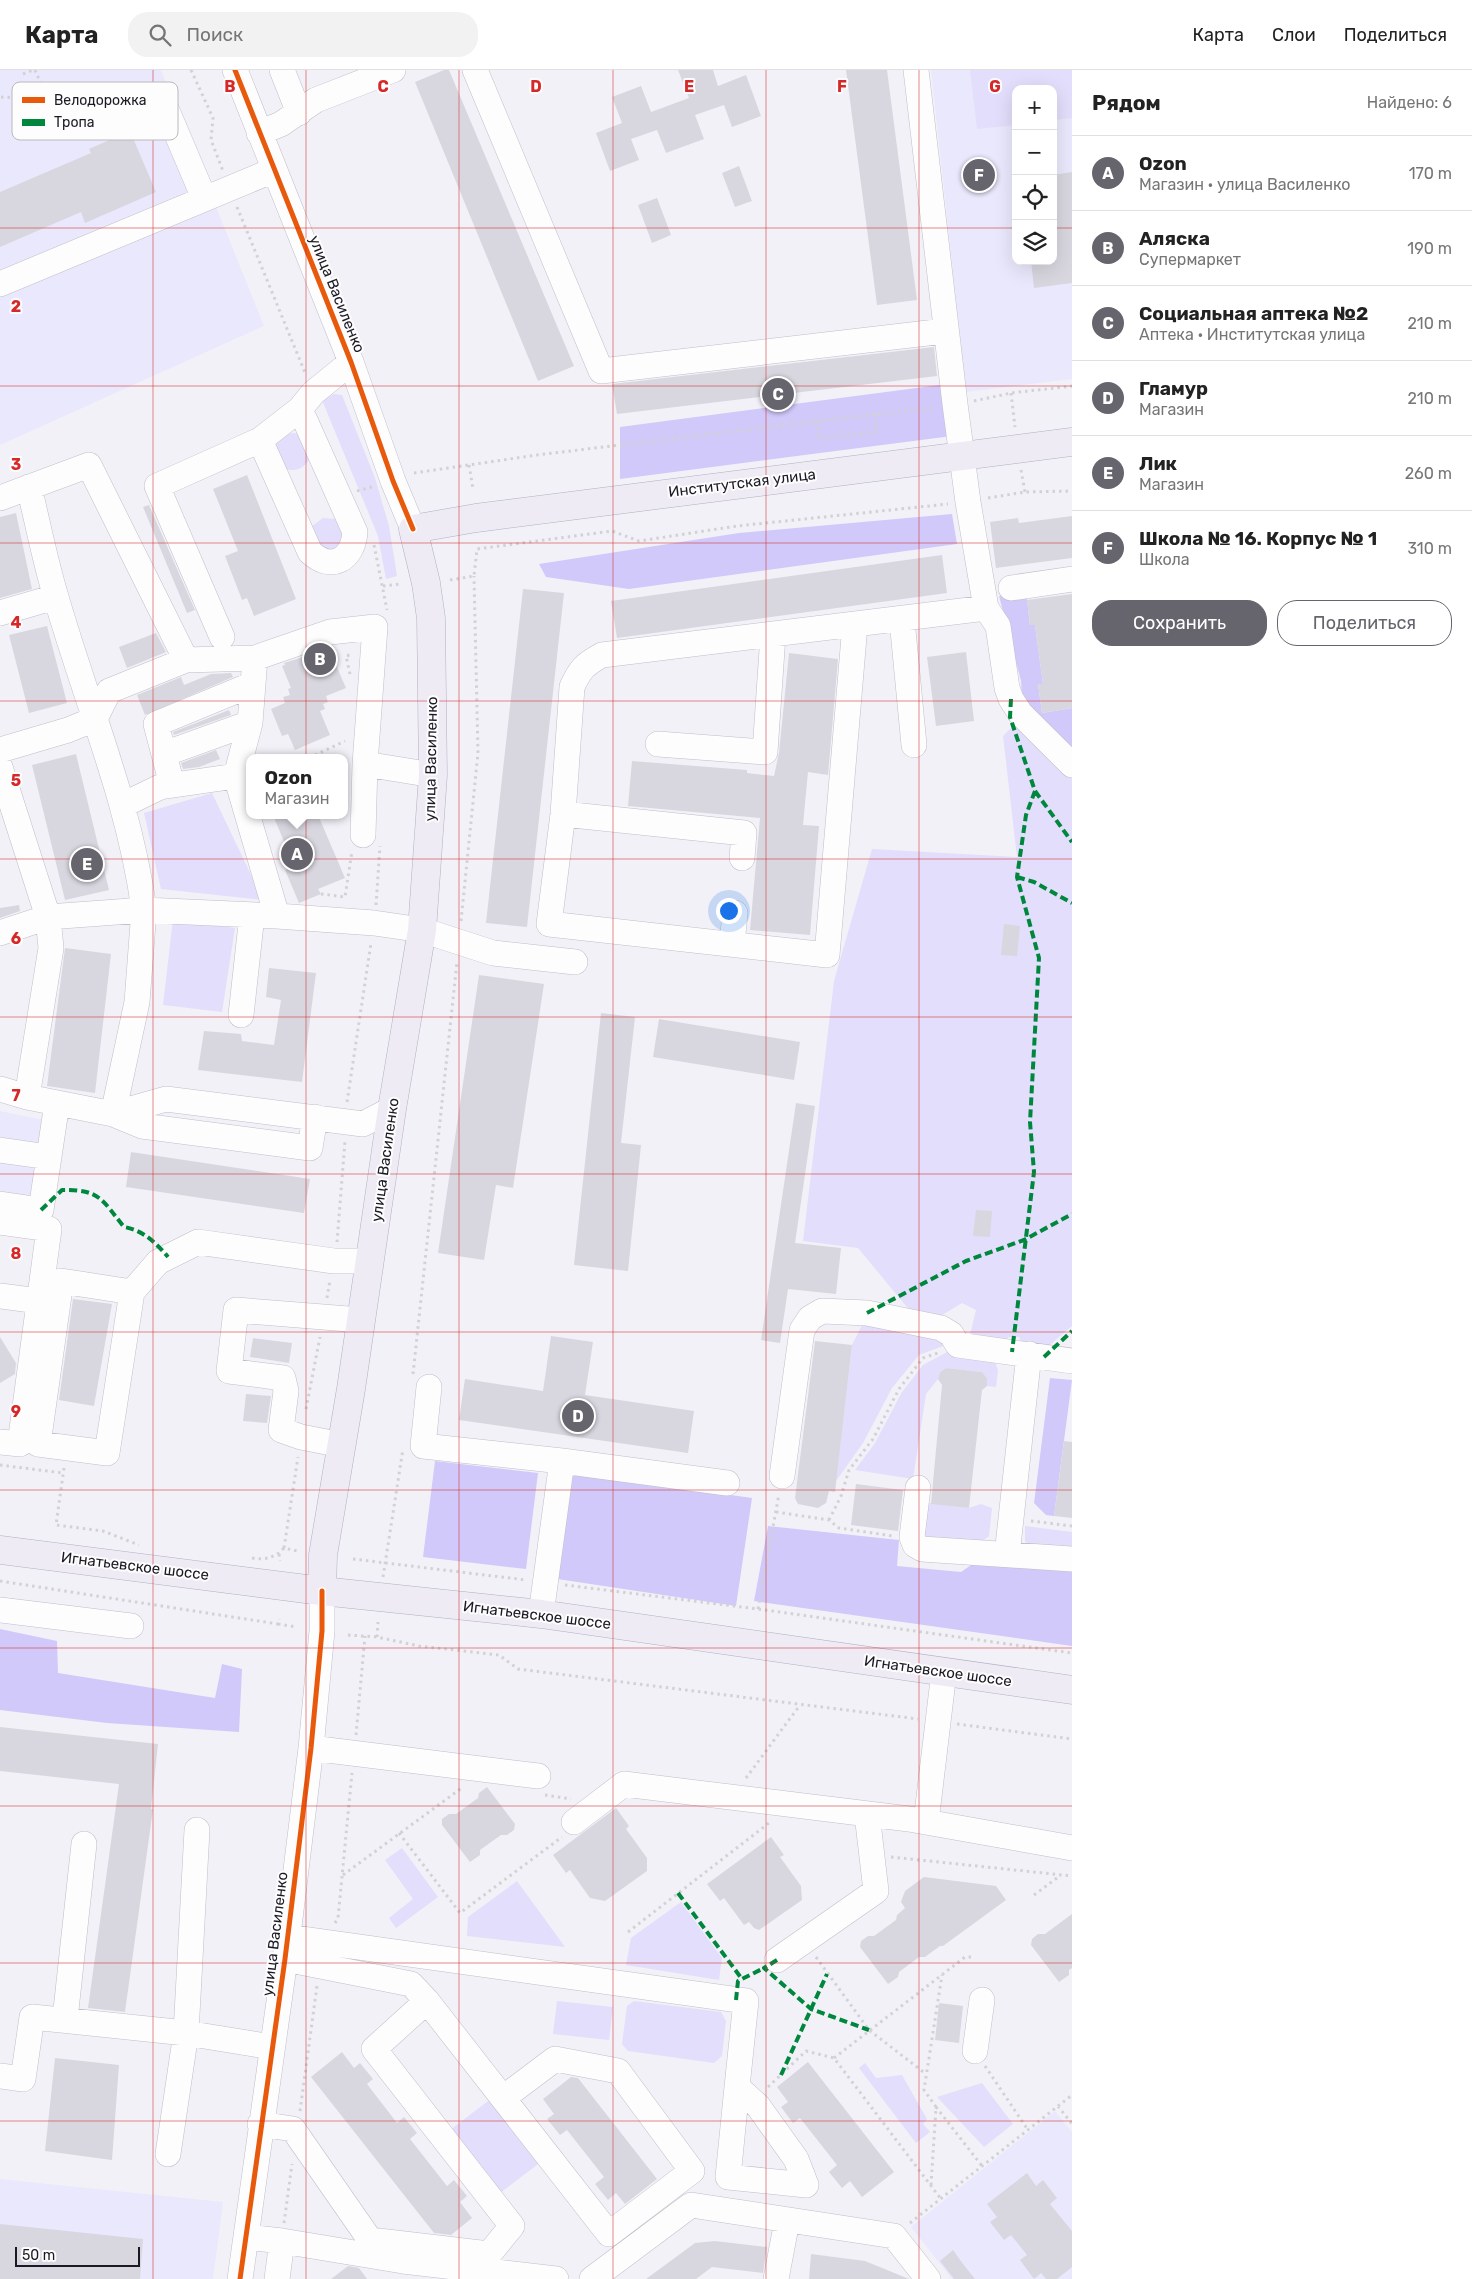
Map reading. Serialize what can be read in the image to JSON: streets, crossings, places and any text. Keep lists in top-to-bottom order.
{
  "streets": {
    "main road": ["улица Василенко", "Институтская улица", "Игнатьевское шоссе"]
  },
  "crossings": [
    ["улица Василенко", "Институтская улица"],
    ["улица Василенко", "Игнатьевское шоссе"]
  ],
  "legend": ["Велодорожка", "Тропа"],
  "scale_bar": "50 m",
  "page": {
    "header": "Карта",
    "search": "Поиск",
    "nav": ["Карта", "Слои", "Поделиться"],
    "heading": ["Рядом", "Найдено: 6"],
    "map_buttons": ["+", "−"],
    "list": [
      {
        "mark": "A",
        "name": "Ozon",
        "note": "Магазин · улица Василенко",
        "value": "170 m"
      },
      {
        "mark": "B",
        "name": "Аляска",
        "note": "Супермаркет",
        "value": "190 m"
      },
      {
        "mark": "C",
        "name": "Социальная аптека №2",
        "note": "Аптека · Институтская улица",
        "value": "210 m"
      },
      {
        "mark": "D",
        "name": "Гламур",
        "note": "Магазин",
        "value": "210 m"
      },
      {
        "mark": "E",
        "name": "Лик",
        "note": "Магазин",
        "value": "260 m"
      },
      {
        "mark": "F",
        "name": "Школа № 16. Корпус № 1",
        "note": "Школа",
        "value": "310 m"
      }
    ],
    "pins": [
      "F",
      "C",
      "B",
      "A",
      "E",
      "D"
    ],
    "buttons": ["Сохранить", "Поделиться"],
    "popup": ["Ozon", "Магазин"],
    "scale": "50 m"
  },
  "grid": {
    "columns": [
      "B",
      "C",
      "D",
      "E",
      "F",
      "G"
    ],
    "rows": [
      "2",
      "3",
      "4",
      "5",
      "6",
      "7",
      "8",
      "9"
    ]
  }
}
